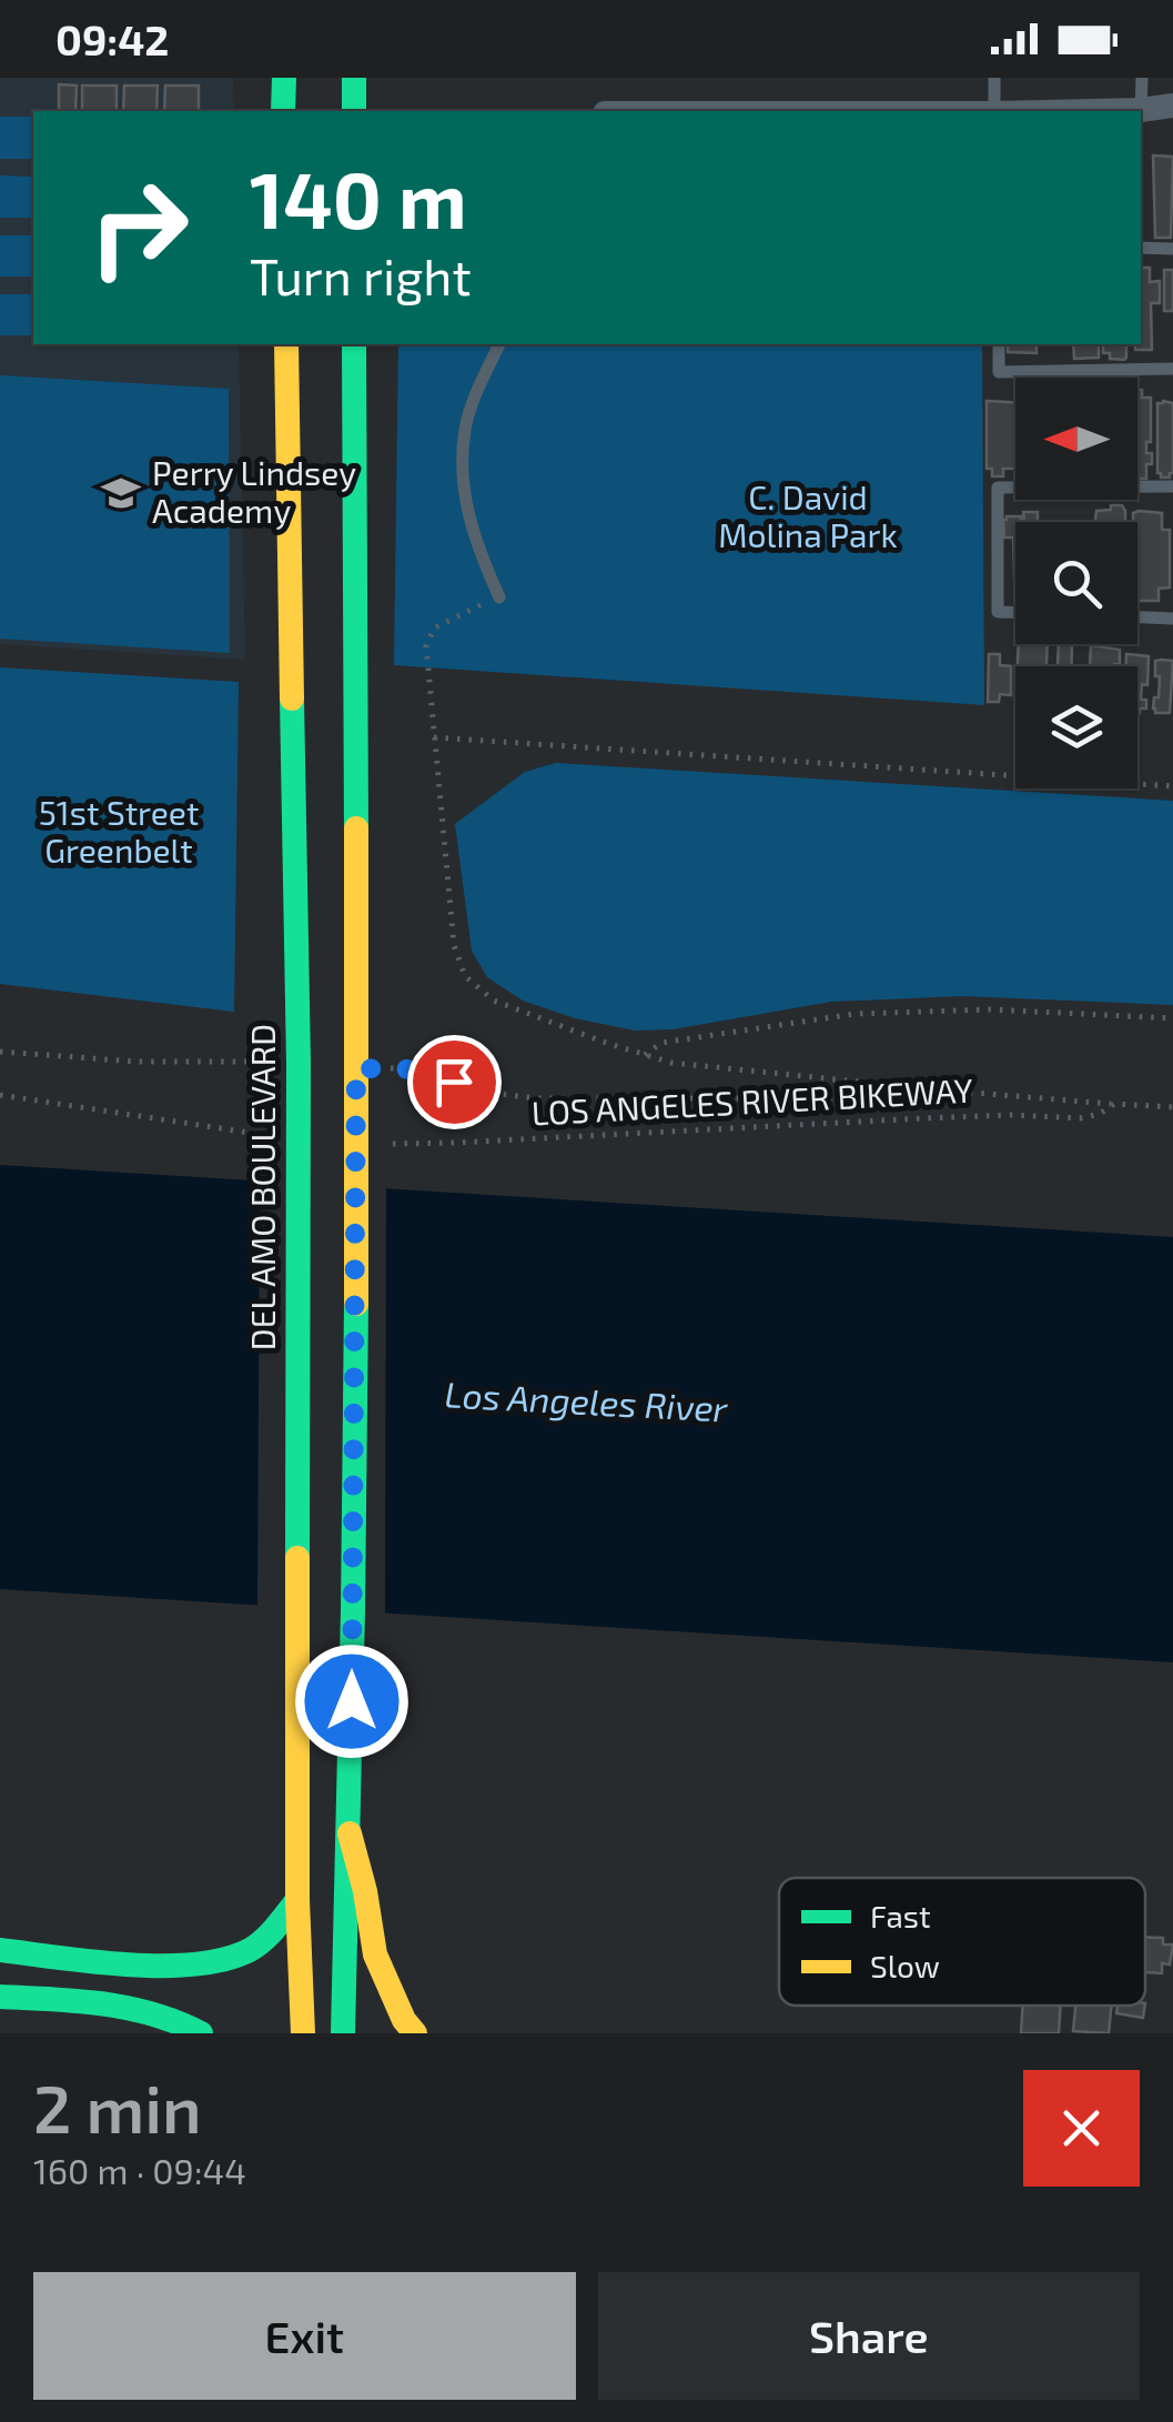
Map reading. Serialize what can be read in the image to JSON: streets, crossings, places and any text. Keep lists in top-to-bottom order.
{
  "streets": {
    "main road": ["DEL AMO BOULEVARD"],
    "path": ["LOS ANGELES RIVER BIKEWAY"]
  },
  "water": ["Los Angeles River"],
  "parks": ["C. David Molina Park", "51st Street Greenbelt"],
  "places": {
    "school or university": ["Perry Lindsey Academy"]
  },
  "legend": ["Fast", "Slow"],
  "north": "left",
  "page": {
    "status": "09:42",
    "turn": ["140 m", "Turn right"],
    "heading": ["2 min", "160 m · 09:44"],
    "buttons": ["Exit", "Share"]
  }
}
